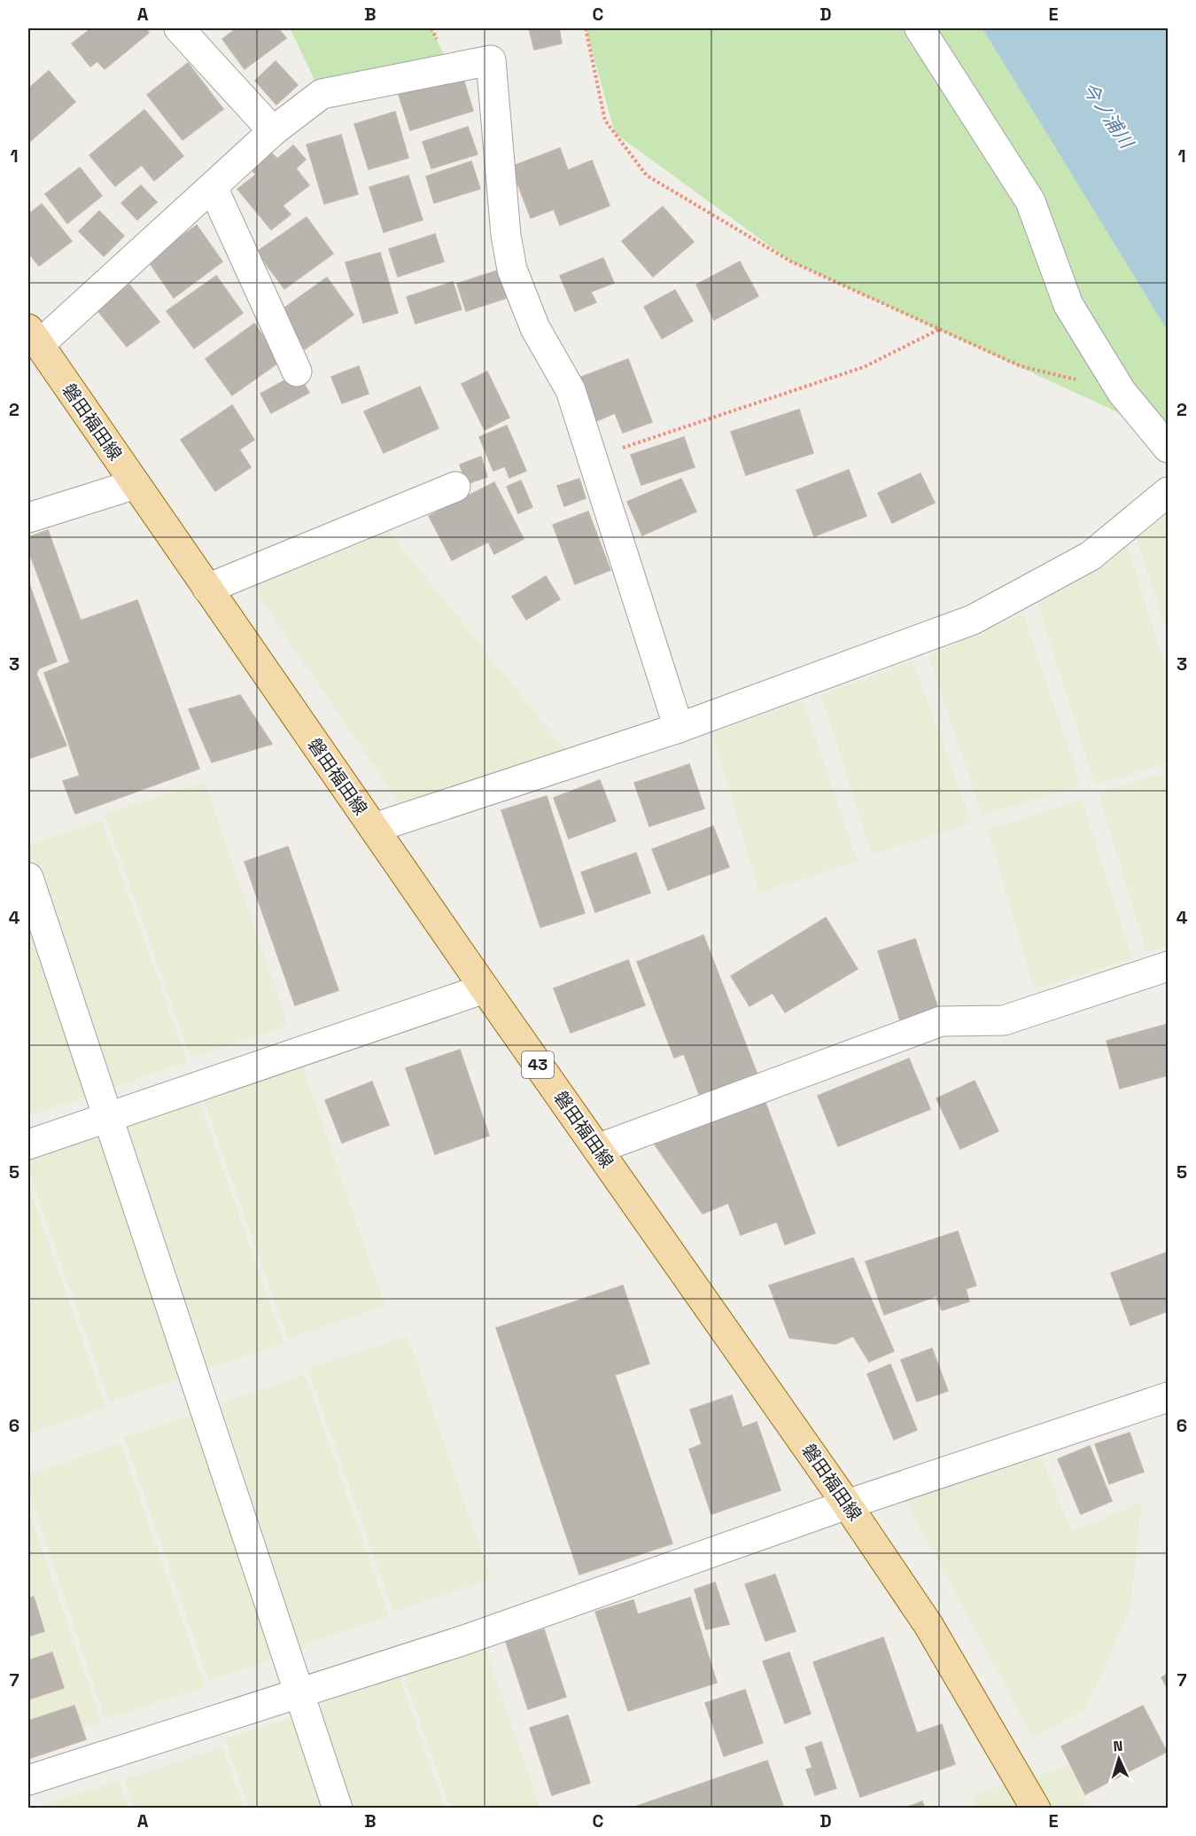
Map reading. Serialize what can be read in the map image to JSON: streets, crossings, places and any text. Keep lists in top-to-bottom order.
{
  "streets": {
    "main road": ["磐田福田線", "43"]
  },
  "water": ["今ノ浦川"],
  "north": "top",
  "grid": {
    "columns": [
      "A",
      "B",
      "C",
      "D",
      "E"
    ],
    "rows": [
      "1",
      "2",
      "3",
      "4",
      "5",
      "6",
      "7"
    ]
  }
}
